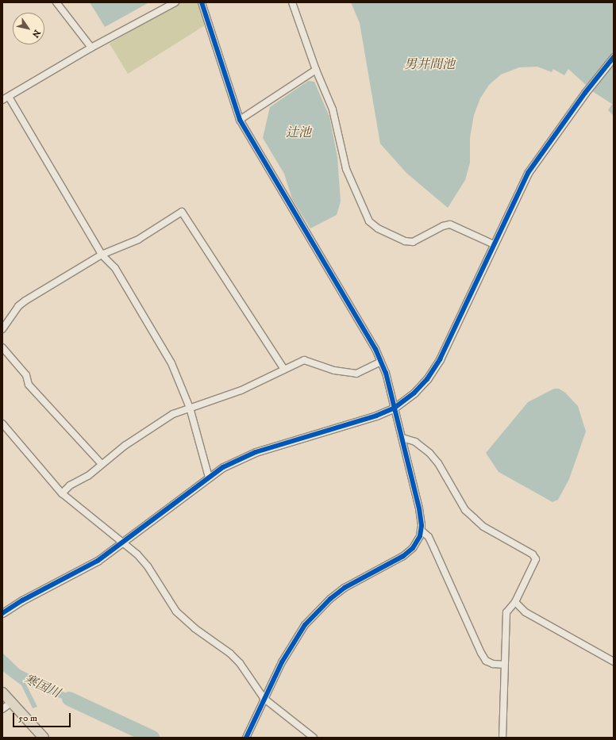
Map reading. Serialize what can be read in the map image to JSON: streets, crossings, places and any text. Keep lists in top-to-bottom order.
{
  "water": ["男井間池", "辻池", "寒国川"],
  "scale_bar": "50 m",
  "north": "bottom right"
}
